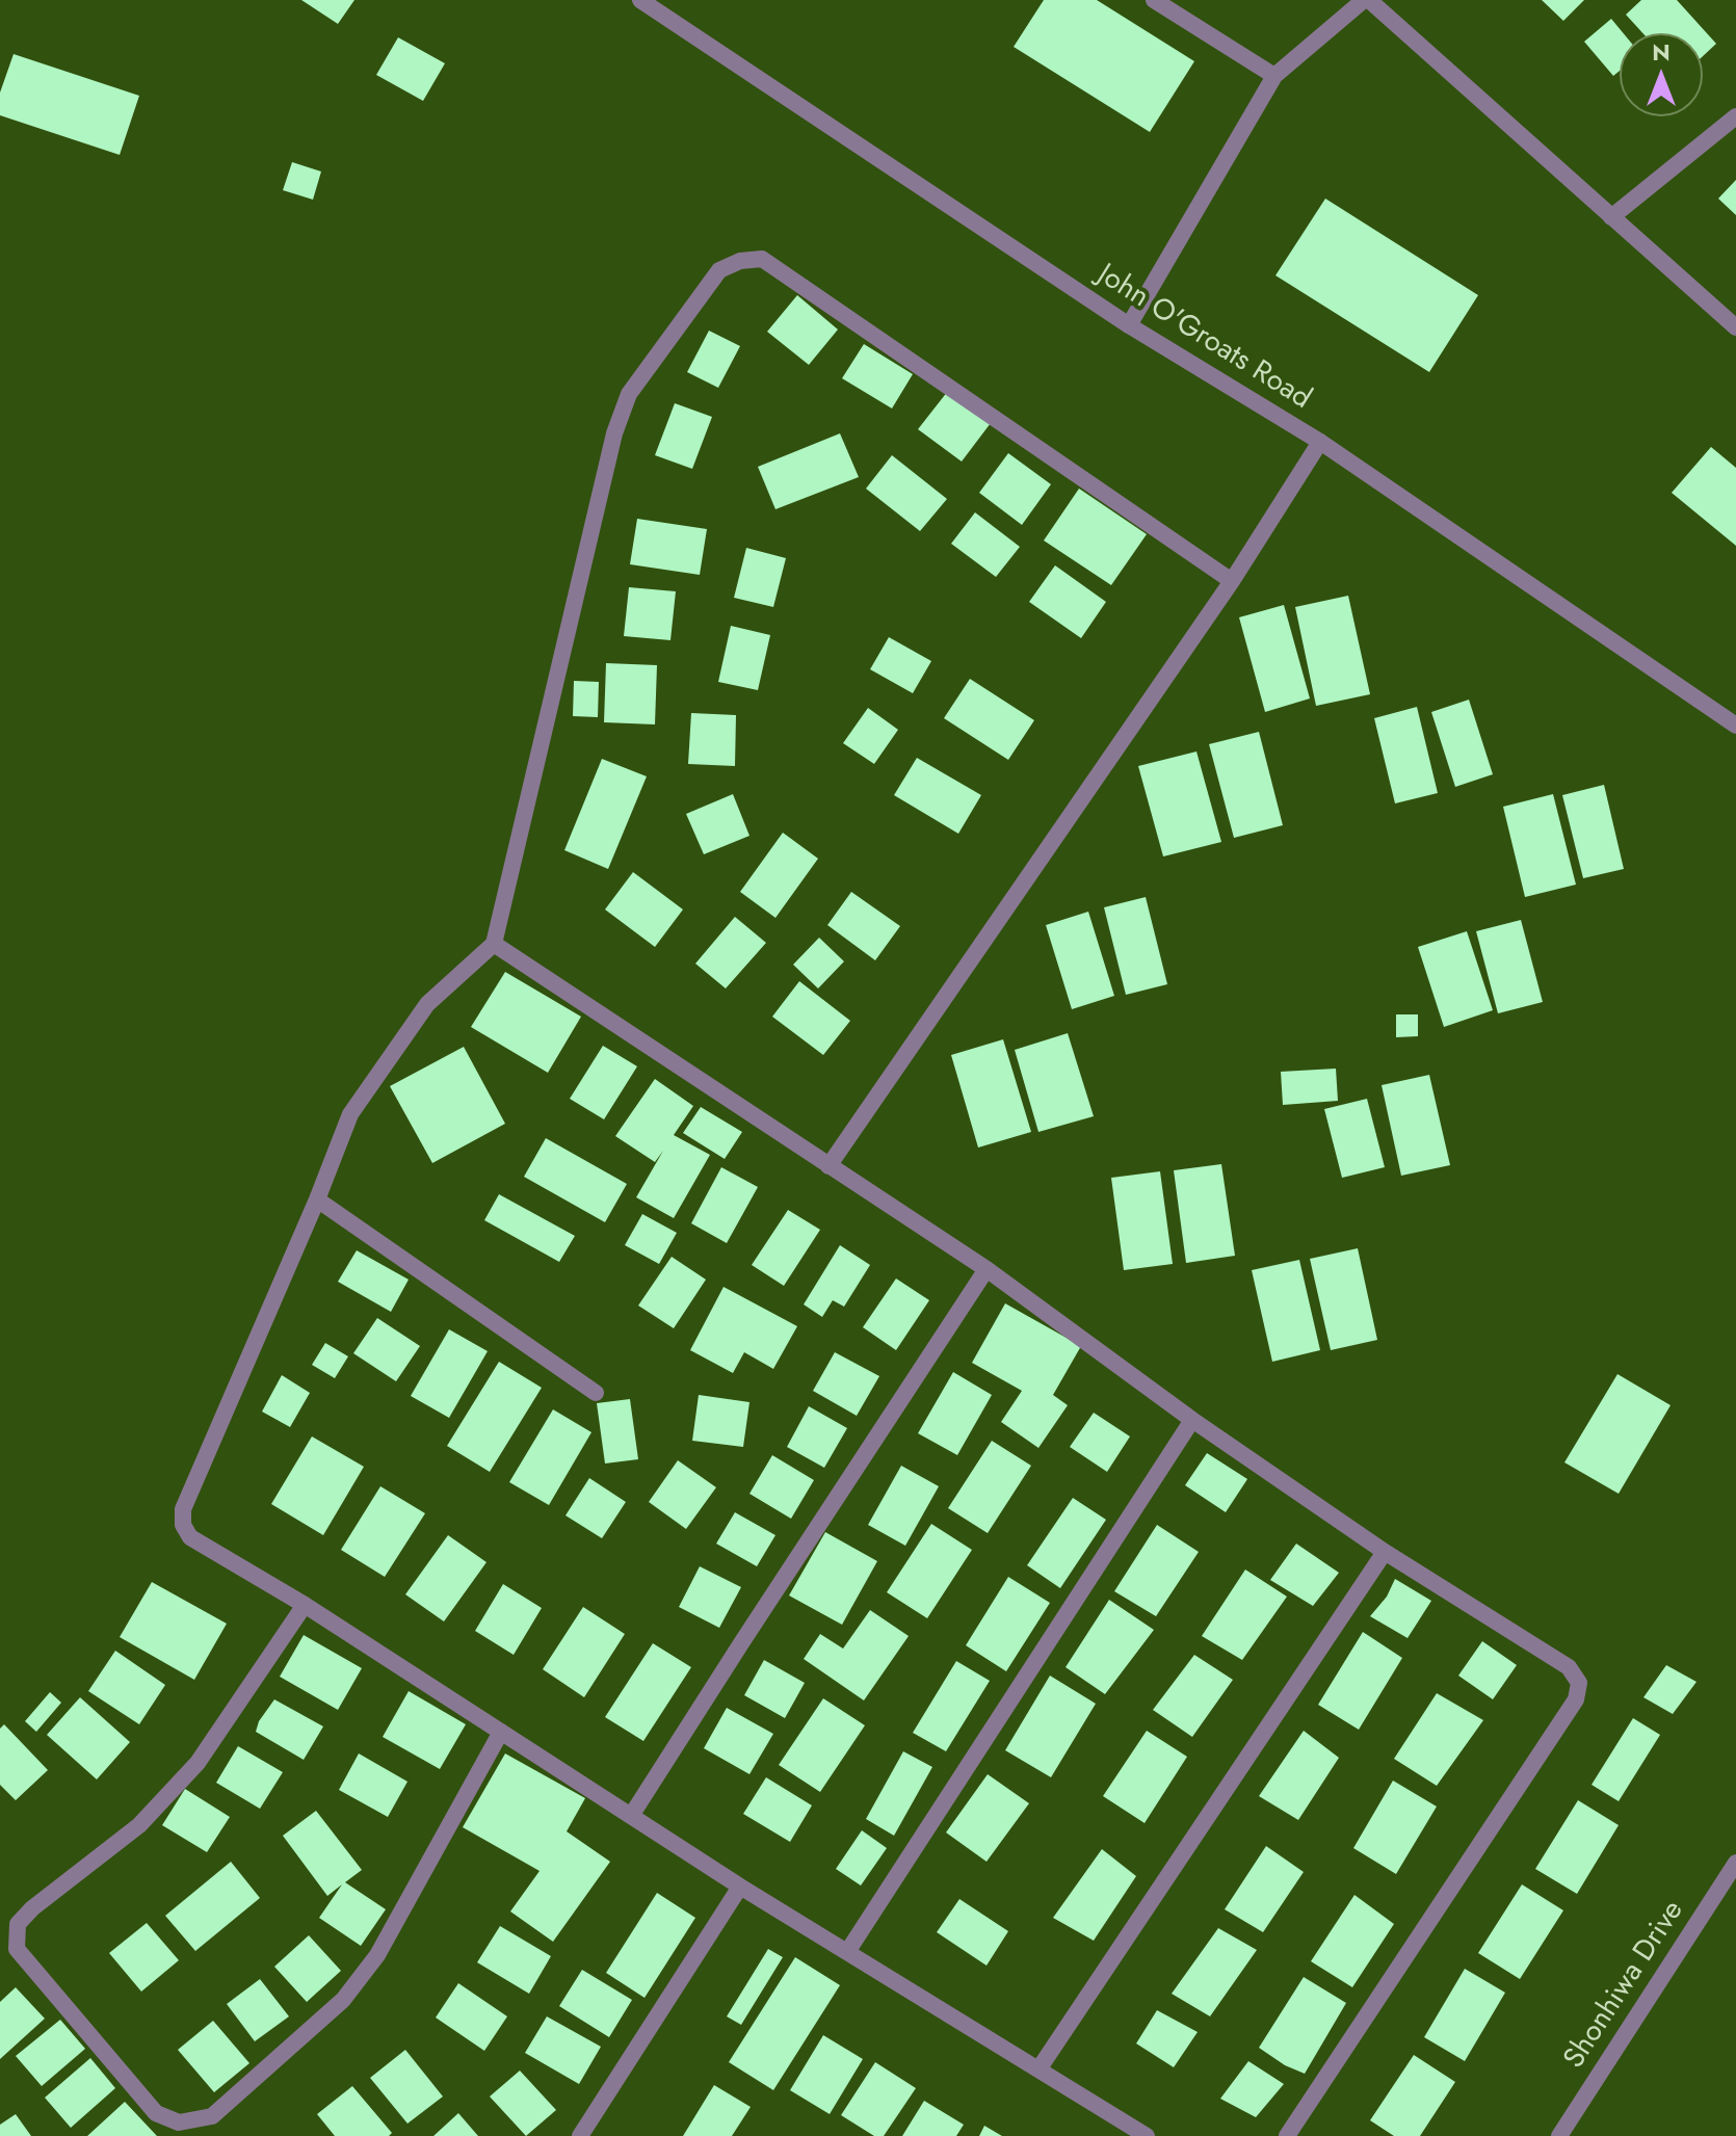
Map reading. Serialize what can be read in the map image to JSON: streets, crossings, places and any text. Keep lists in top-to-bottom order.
{
  "streets": {
    "street": ["John O'Groats Road", "Shonhiwa Drive"]
  },
  "north": "top"
}
